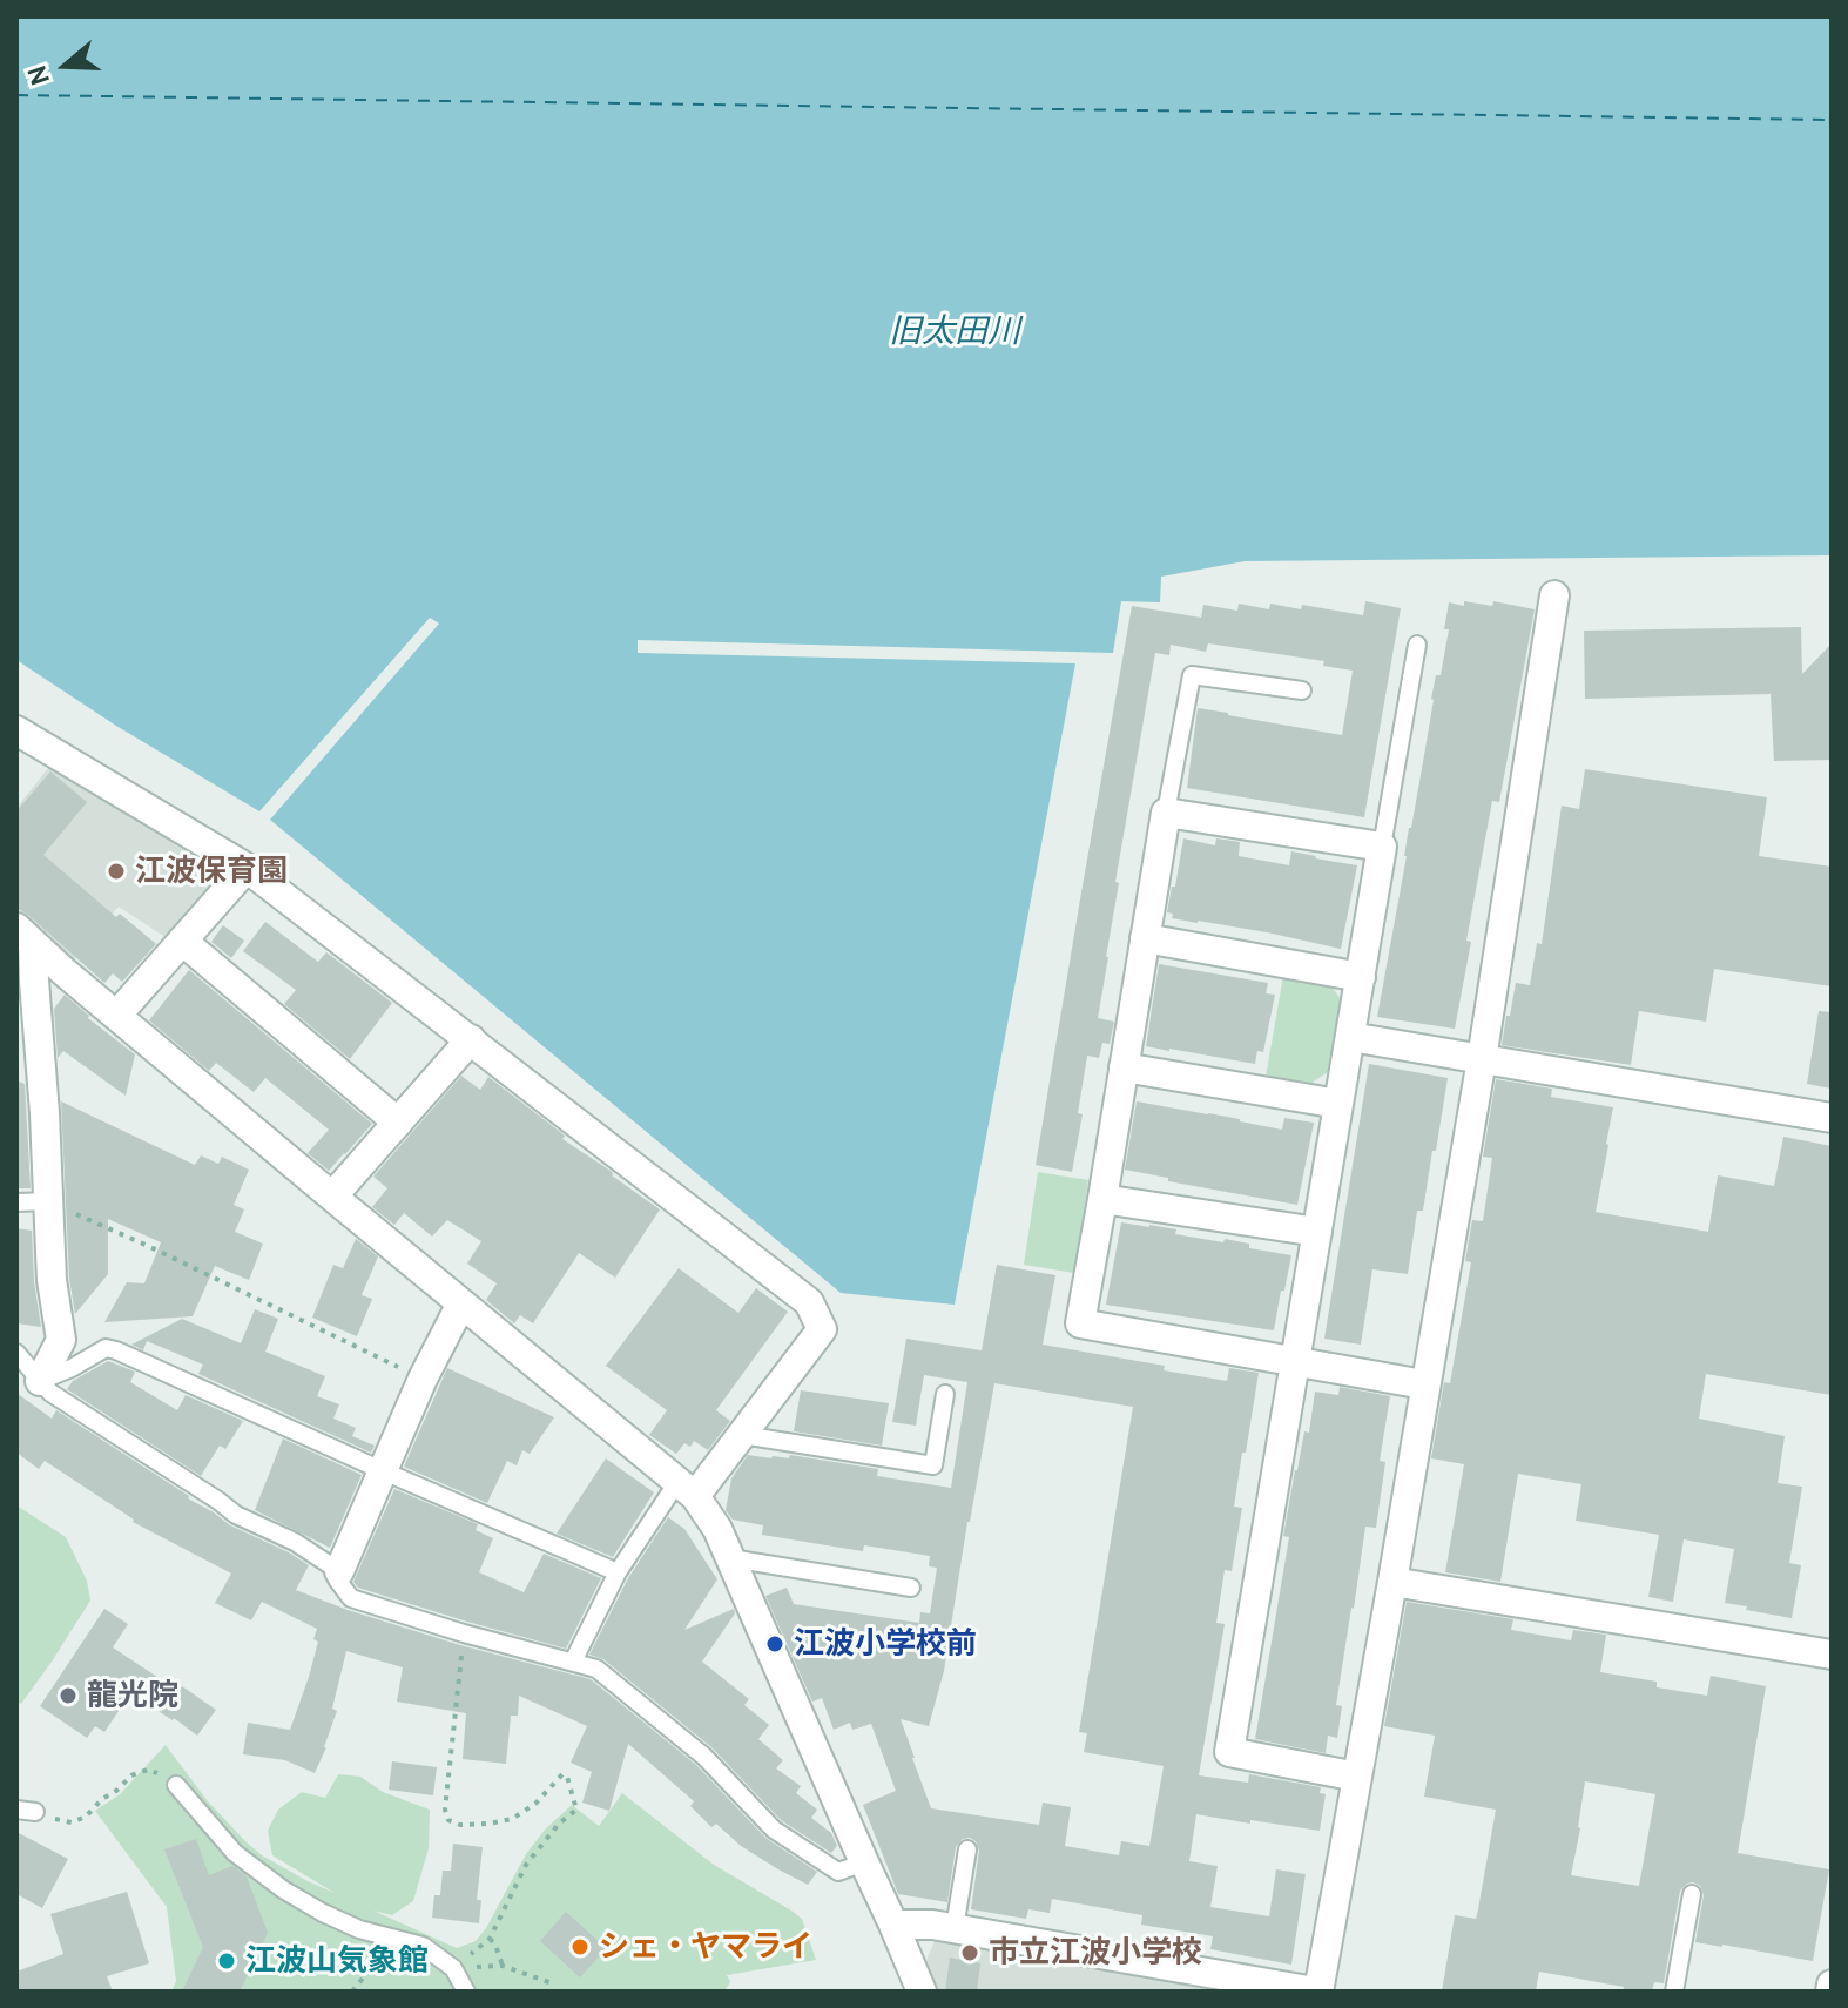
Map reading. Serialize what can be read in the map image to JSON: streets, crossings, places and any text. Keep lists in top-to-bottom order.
{
  "water": ["旧太田川"],
  "places": [
    "江波保育園",
    "江波小学校前",
    "龍光院",
    "シェ・ヤマライ",
    "市立江波小学校",
    "江波山気象館"
  ],
  "north": "left"
}
